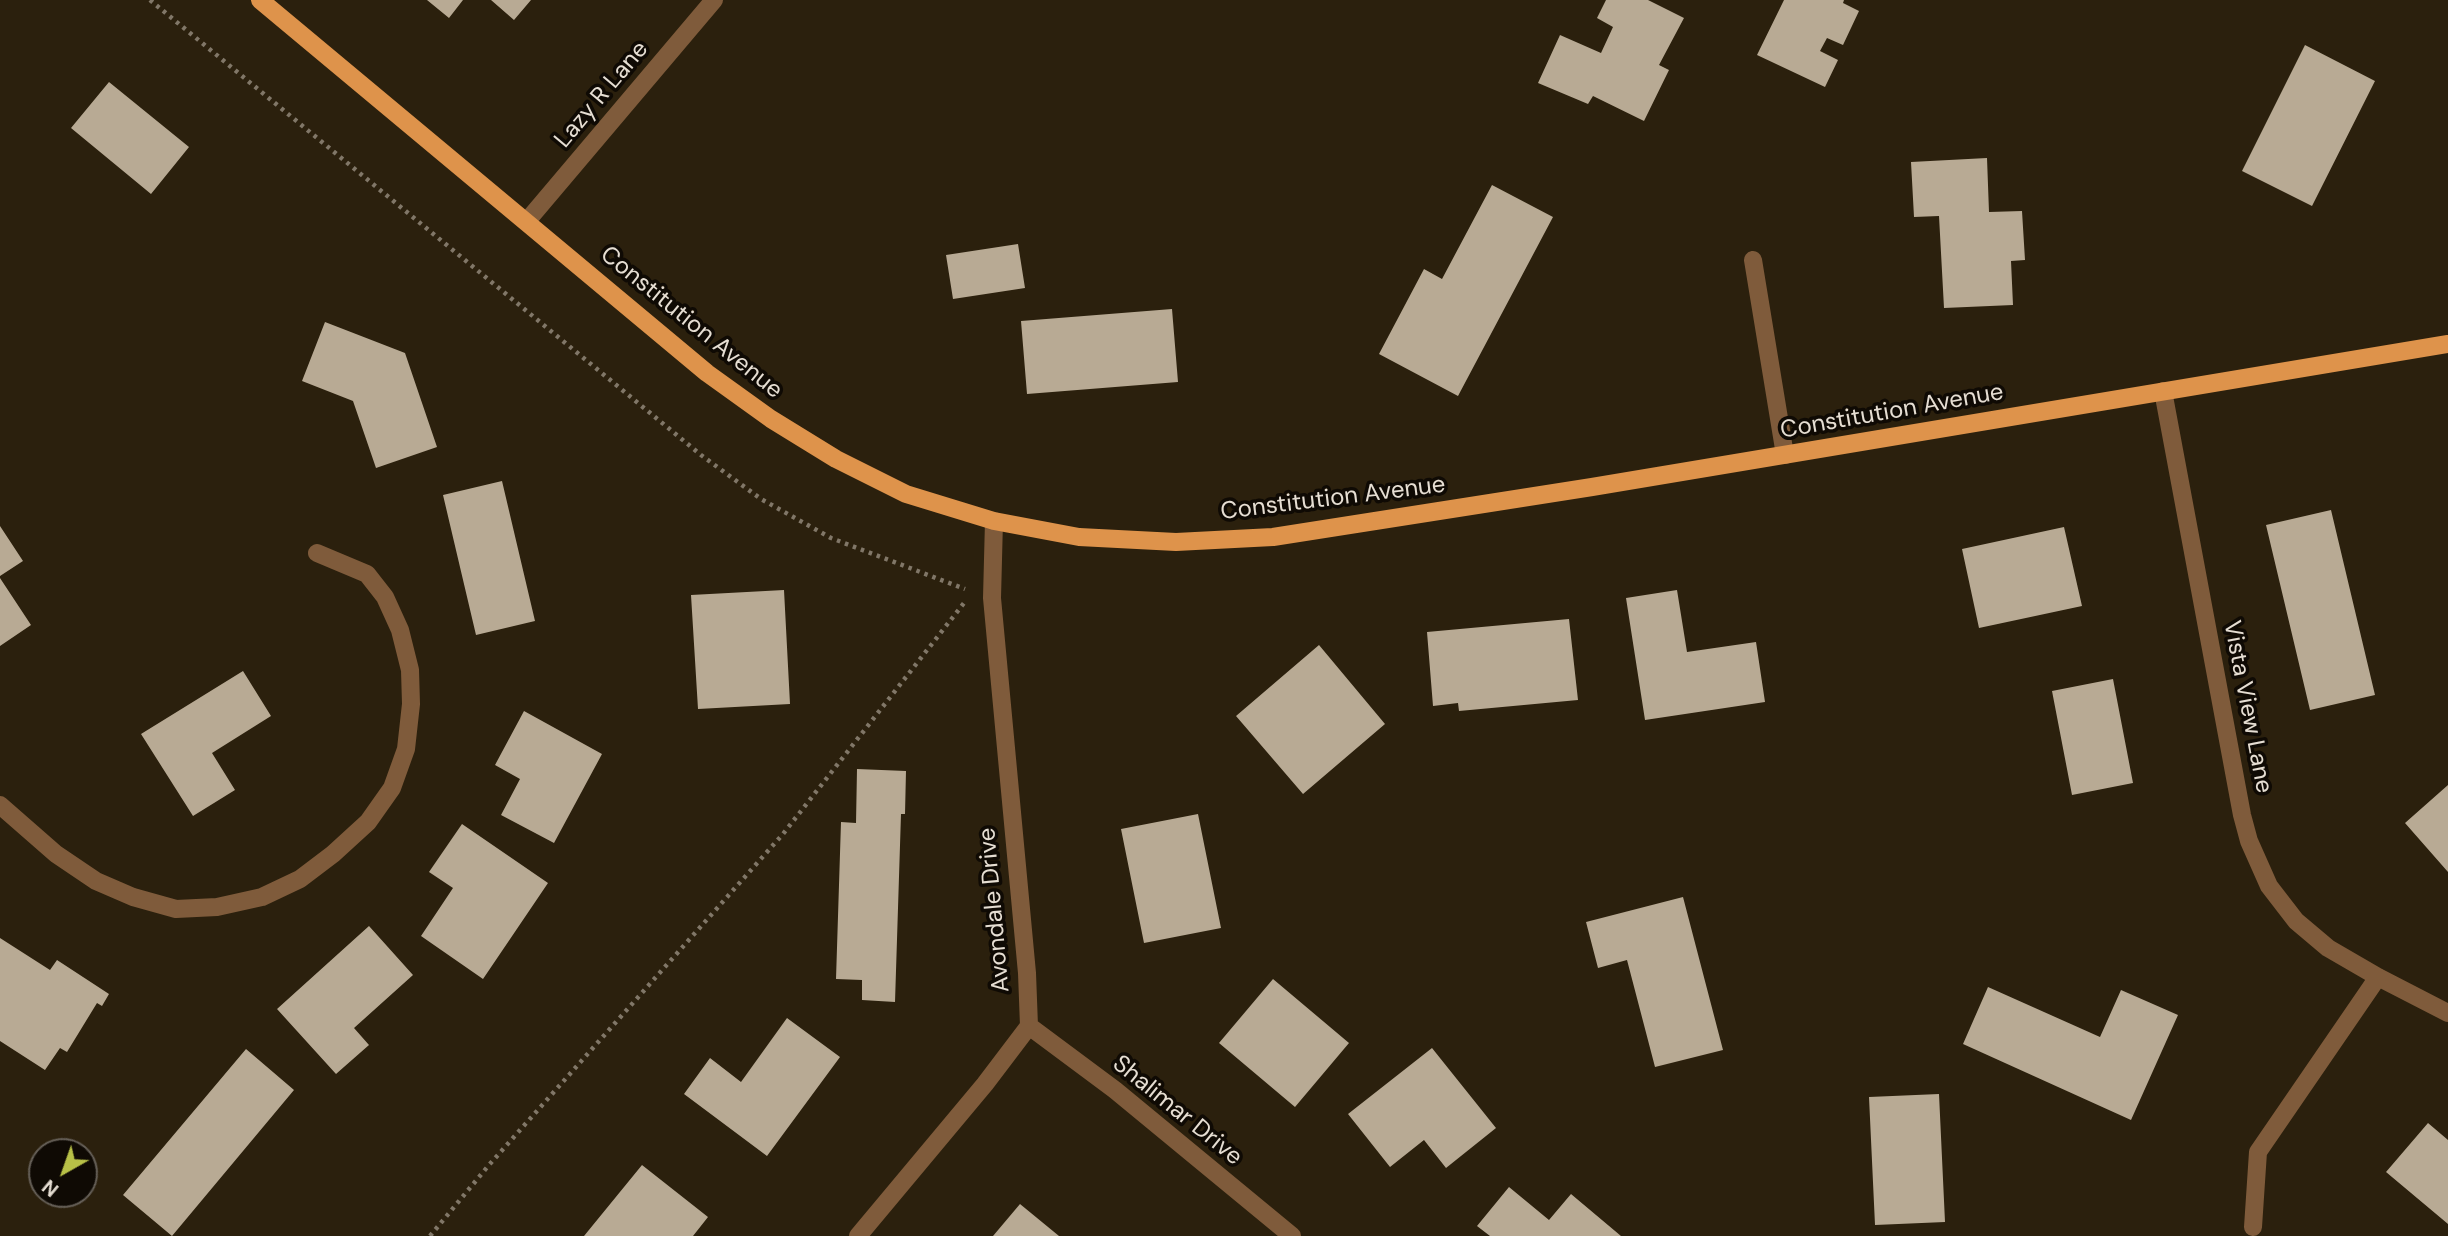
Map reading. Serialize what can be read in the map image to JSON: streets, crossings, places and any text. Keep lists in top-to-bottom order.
{
  "streets": {
    "main road": ["Constitution Avenue"],
    "street": [
      "Lazy R Lane",
      "Vista View Lane",
      "Avondale Drive",
      "Shalimar Drive"
    ]
  },
  "crossings": [
    ["Lazy R Lane", "Constitution Avenue"],
    ["Constitution Avenue", "Vista View Lane"],
    ["Constitution Avenue", "Avondale Drive"],
    ["Avondale Drive", "Shalimar Drive"]
  ],
  "north": "bottom left"
}
